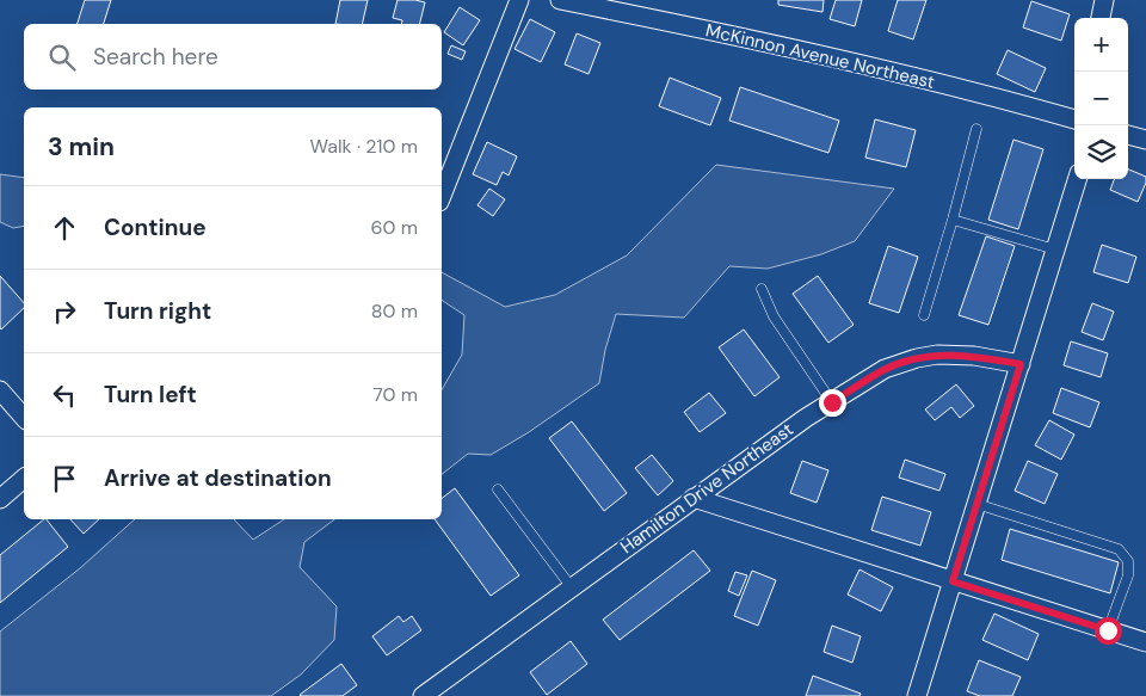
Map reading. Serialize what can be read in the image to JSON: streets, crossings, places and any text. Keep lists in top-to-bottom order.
{
  "streets": {
    "street": ["McKinnon Avenue Northeast", "Hamilton Drive Northeast"]
  },
  "page": {
    "map_buttons": ["+", "−"],
    "search": "Search here",
    "heading": ["3 min", "Walk · 210 m"],
    "list": [
      ["Continue", "60 m"],
      ["Turn right", "80 m"],
      ["Turn left", "70 m"],
      "Arrive at destination"
    ]
  }
}
